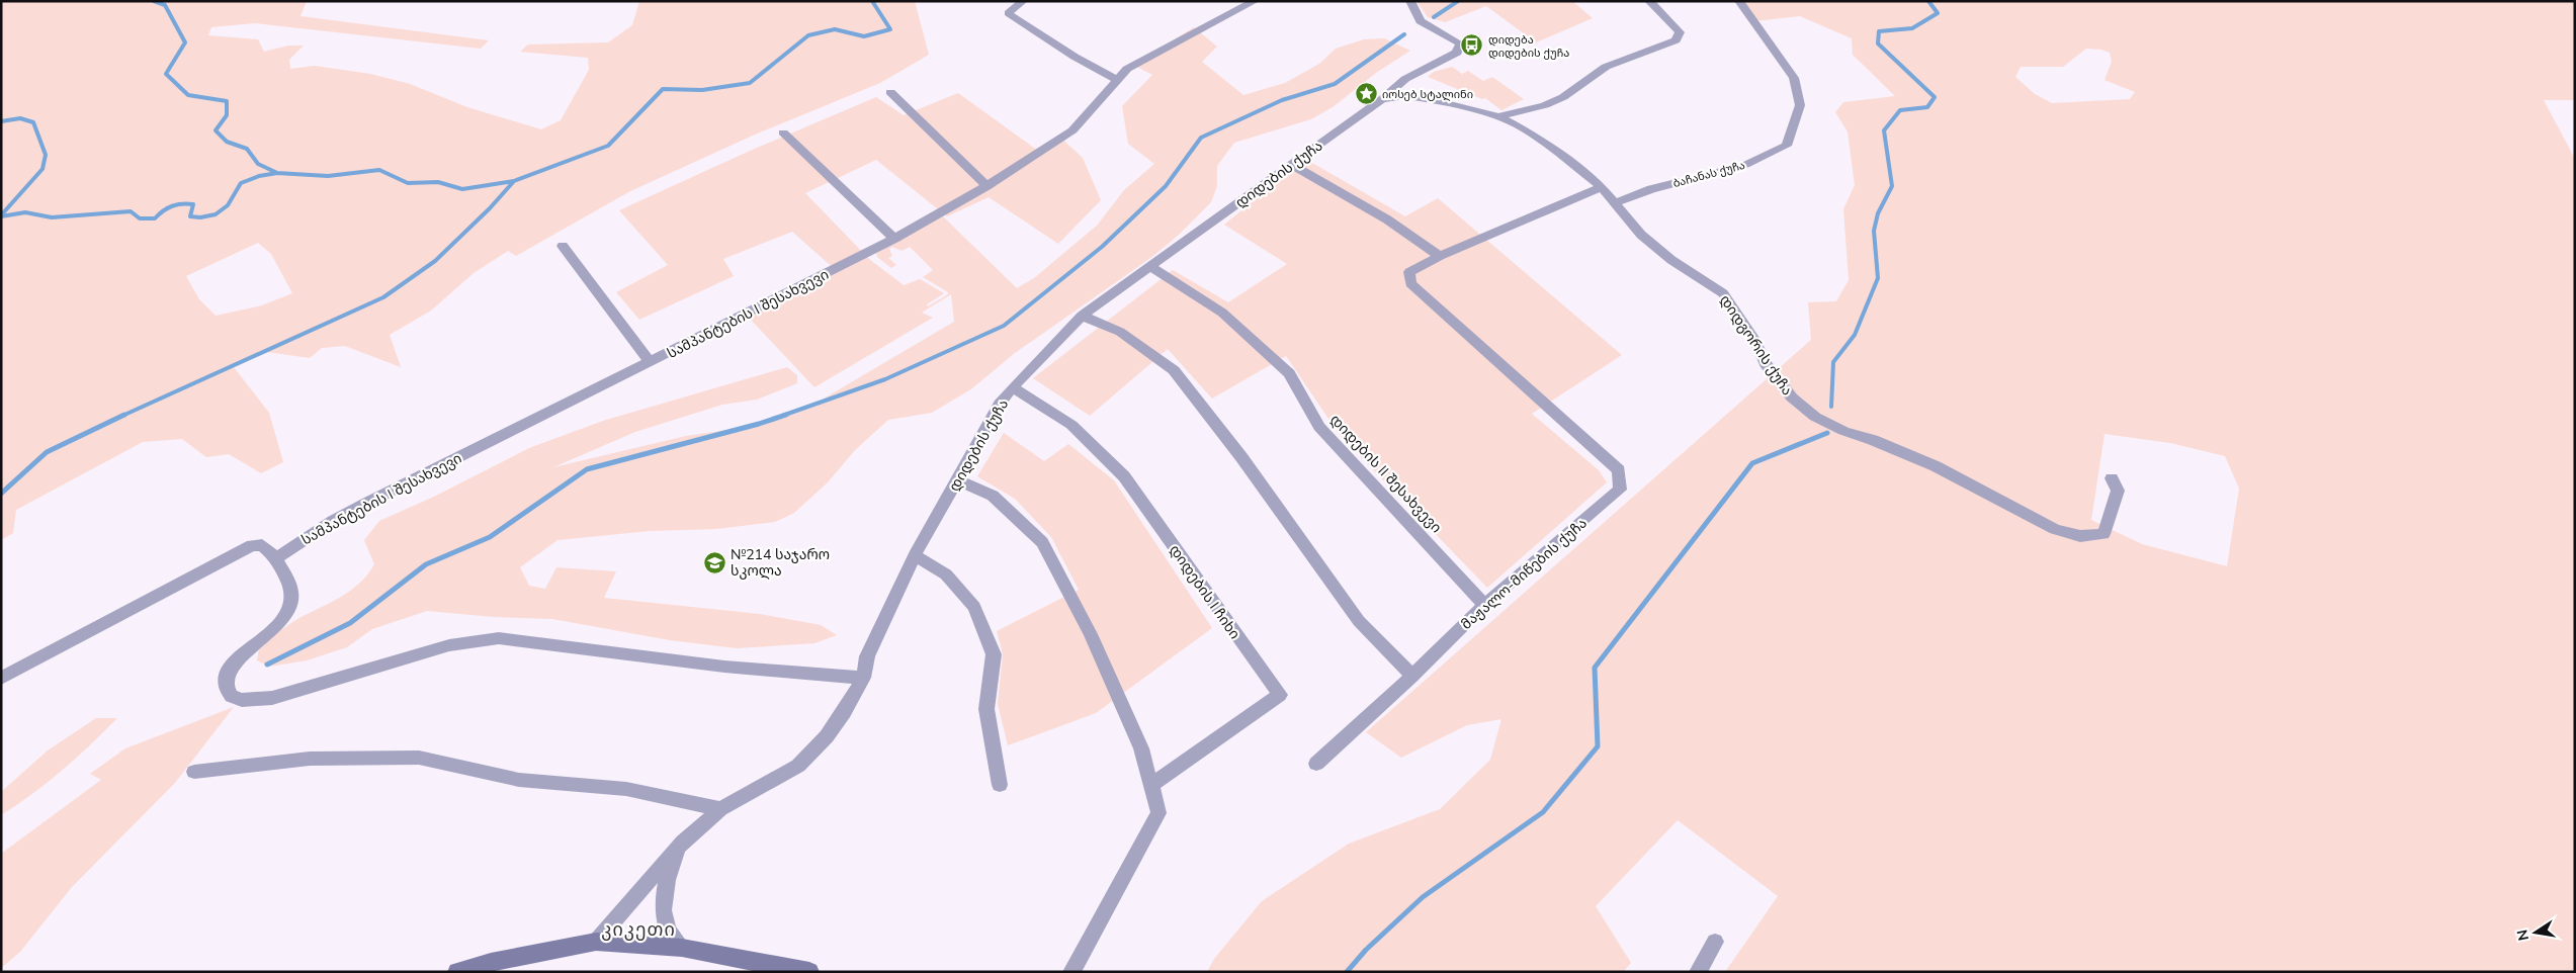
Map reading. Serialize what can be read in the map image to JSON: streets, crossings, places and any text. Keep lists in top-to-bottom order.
{
  "streets": {
    "street": [
      "დიდების ქუჩა",
      "ბაჩანას ქუჩა",
      "სამპანტების I შესახვევი",
      "დიდგორის ქუჩა",
      "დიდების II შესახვევი",
      "მაჟალო-მიწების ქუჩა",
      "დიდების I ჩიხი"
    ]
  },
  "crossings": [
    ["დიდების ქუჩა", "დიდგორის ქუჩა"],
    ["დიდების ქუჩა", "დიდების II შესახვევი"],
    ["დიდების ქუჩა", "დიდების I ჩიხი"],
    ["ბაჩანას ქუჩა", "დიდგორის ქუჩა"],
    ["დიდგორის ქუჩა", "მაჟალო-მიწების ქუჩა"],
    ["დიდების II შესახვევი", "მაჟალო-მიწების ქუჩა"]
  ],
  "districts": ["კიკეთი"],
  "places": {
    "bus stop": ["დიდება დიდების ქუჩა"],
    "place": ["იოსებ სტალინი"],
    "school or university": ["№214 საჯარო სკოლა"]
  },
  "north": "left"
}
